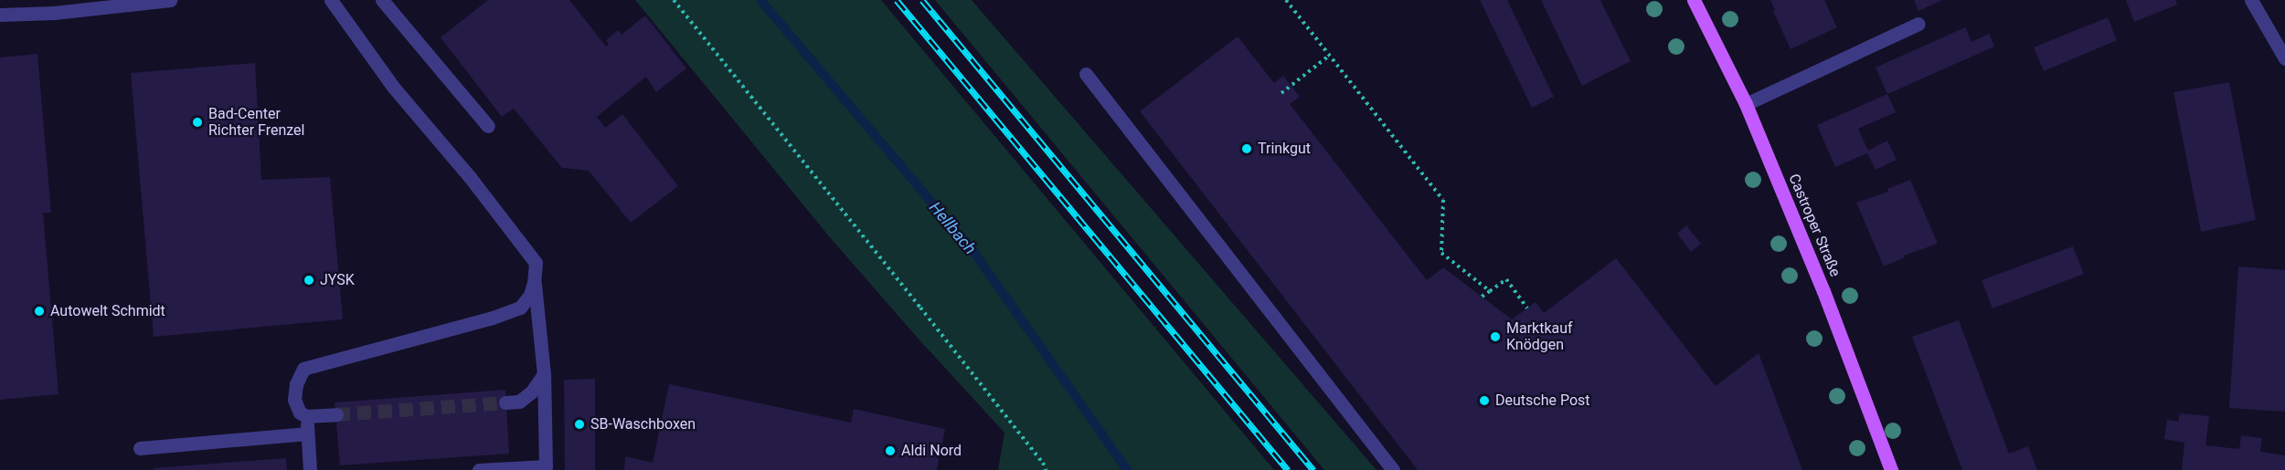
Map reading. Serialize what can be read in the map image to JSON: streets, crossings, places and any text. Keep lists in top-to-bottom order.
{
  "streets": {
    "main road": ["Castroper Straße"]
  },
  "water": ["Hellbach"],
  "places": [
    "Bad-Center Richter Frenzel",
    "Trinkgut",
    "JYSK",
    "Autowelt Schmidt",
    "Marktkauf Knödgen",
    "Deutsche Post",
    "SB-Waschboxen",
    "Aldi Nord"
  ]
}
